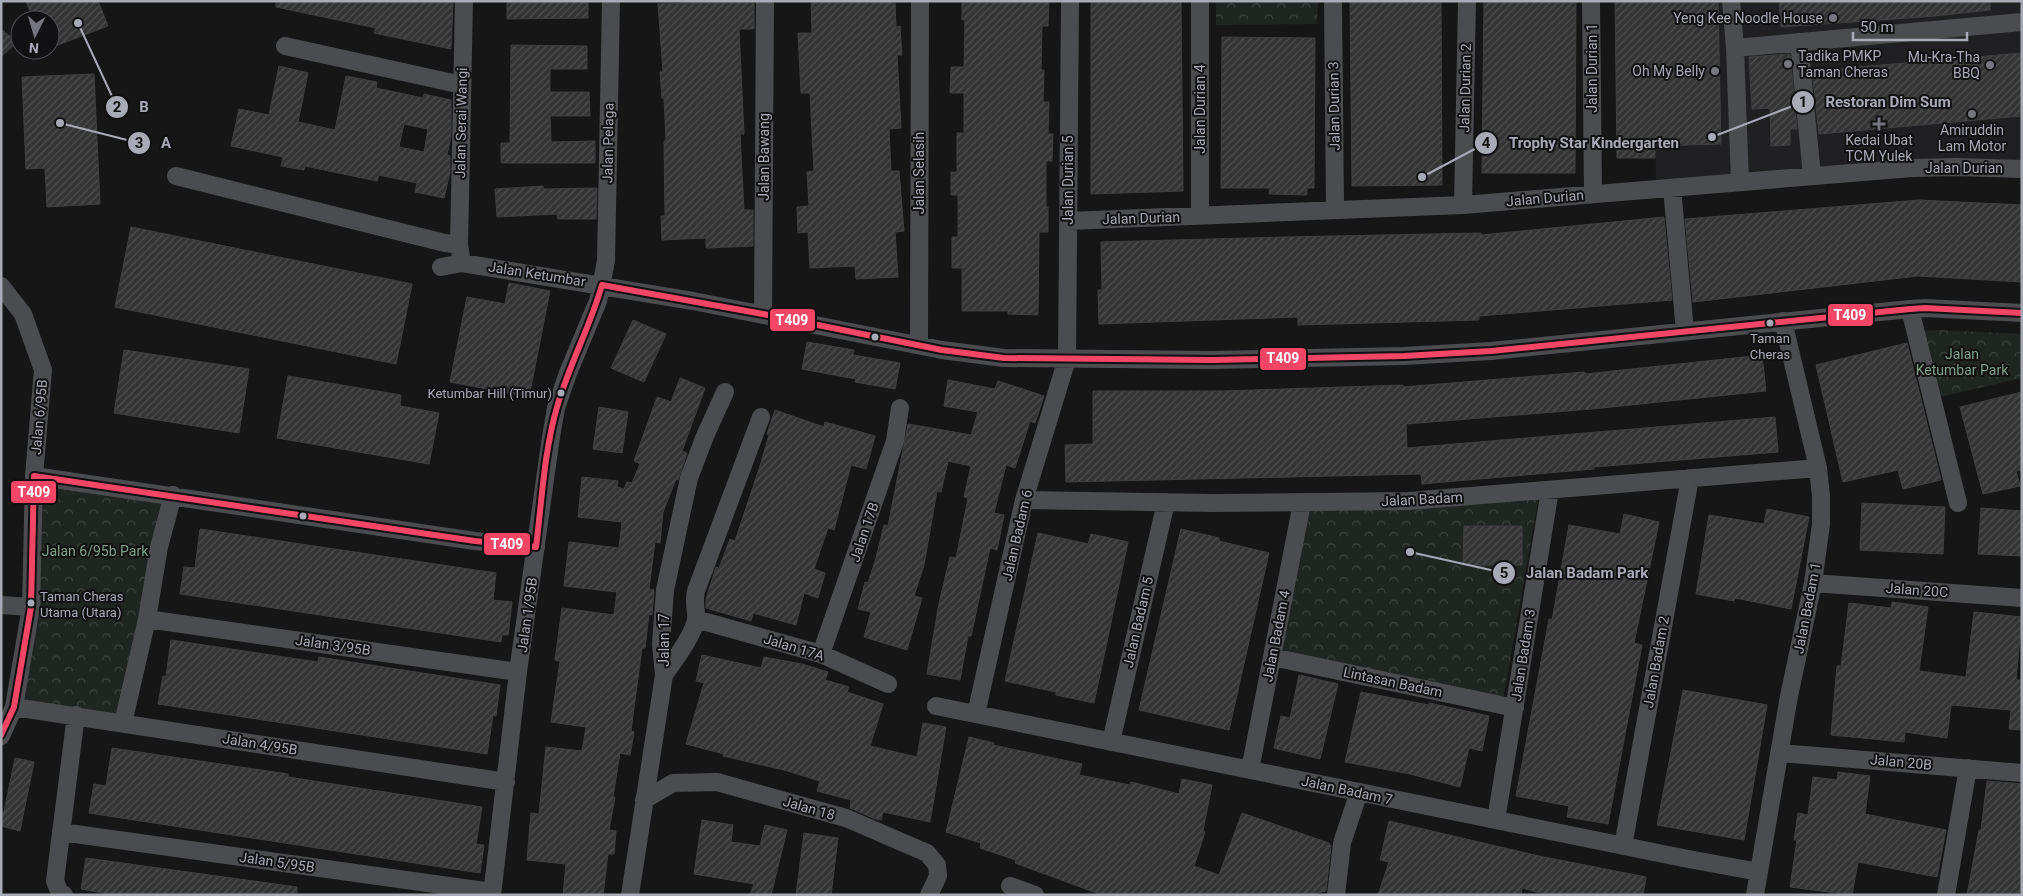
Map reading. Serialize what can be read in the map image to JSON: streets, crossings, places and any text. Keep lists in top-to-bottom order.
{
  "streets": {
    "street": [
      "Jalan Durian 1",
      "Jalan Durian 2",
      "Jalan Durian 3",
      "Jalan Durian 4",
      "Jalan Serai Wangi",
      "Jalan Pelaga",
      "Jalan Bawang",
      "Jalan Durian",
      "Jalan Selasih",
      "Jalan Durian 5",
      "Jalan Ketumbar",
      "Jalan 6/95B",
      "Jalan Badam",
      "Jalan 17B",
      "Jalan Badam 6",
      "Jalan 20C",
      "Jalan Badam 1",
      "Jalan 1/95B",
      "Jalan Badam 5",
      "Jalan Badam 4",
      "Jalan 17",
      "Jalan 3/95B",
      "Jalan 17A",
      "Jalan Badam 3",
      "Jalan Badam 2",
      "Lintasan Badam",
      "Jalan 4/95B",
      "Jalan 20B",
      "Jalan Badam 7",
      "Jalan 18",
      "Jalan 5/95B"
    ]
  },
  "crossings": [
    ["Jalan Durian 1", "Jalan Durian"],
    ["Jalan Durian 2", "Jalan Durian"],
    ["Jalan Durian 3", "Jalan Durian"],
    ["Jalan Durian 4", "Jalan Durian"],
    ["Jalan Pelaga", "Jalan Ketumbar"],
    ["Jalan Pelaga", "Jalan 1/95B"],
    ["Jalan Bawang", "Jalan Ketumbar"],
    ["Jalan Durian", "Jalan Durian 5"],
    ["Jalan Selasih", "Jalan Ketumbar"],
    ["Jalan Durian 5", "Jalan Ketumbar"],
    ["Jalan Durian 5", "Jalan Badam 6"],
    ["Jalan Ketumbar", "Jalan Badam 6"],
    ["Jalan Ketumbar", "Jalan Badam 1"],
    ["Jalan Ketumbar", "Jalan 1/95B"],
    ["Jalan 6/95B", "Jalan 4/95B"],
    ["Jalan Badam", "Jalan Badam 6"],
    ["Jalan Badam", "Jalan Badam 1"],
    ["Jalan Badam", "Jalan Badam 5"],
    ["Jalan Badam", "Jalan Badam 4"],
    ["Jalan Badam", "Jalan Badam 3"],
    ["Jalan Badam", "Jalan Badam 2"],
    ["Jalan 17B", "Jalan 17A"],
    ["Jalan Badam 6", "Jalan Badam 7"],
    ["Jalan 20C", "Jalan Badam 1"],
    ["Jalan Badam 1", "Jalan 20B"],
    ["Jalan Badam 1", "Jalan Badam 7"],
    ["Jalan 1/95B", "Jalan 3/95B"],
    ["Jalan 1/95B", "Jalan 4/95B"],
    ["Jalan 1/95B", "Jalan 5/95B"],
    ["Jalan Badam 5", "Jalan Badam 7"],
    ["Jalan Badam 4", "Lintasan Badam"],
    ["Jalan Badam 4", "Jalan Badam 7"],
    ["Jalan 17", "Jalan 18"],
    ["Jalan Badam 3", "Lintasan Badam"],
    ["Jalan Badam 3", "Jalan Badam 7"],
    ["Jalan Badam 2", "Jalan Badam 7"]
  ],
  "parks": ["Jalan Ketumbar Park", "Jalan 6/95b Park"],
  "places": {
    "other": [
      "Yeng Kee Noodle House",
      "B",
      "Tadika PMKP Taman Cheras",
      "Mu-Kra-Tha BBQ",
      "Oh My Belly",
      "Amiruddin Lam Motor",
      "A",
      "Restoran Dim Sum",
      "Trophy Star Kindergarten",
      "Taman Cheras",
      "Ketumbar Hill (Timur)",
      "Jalan Badam Park",
      "Taman Cheras Utama (Utara)"
    ],
    "health": ["Kedai Ubat TCM Yulek"]
  },
  "lines": ["transit line T409"],
  "scale_bar": "50 m",
  "north": "bottom"
}
